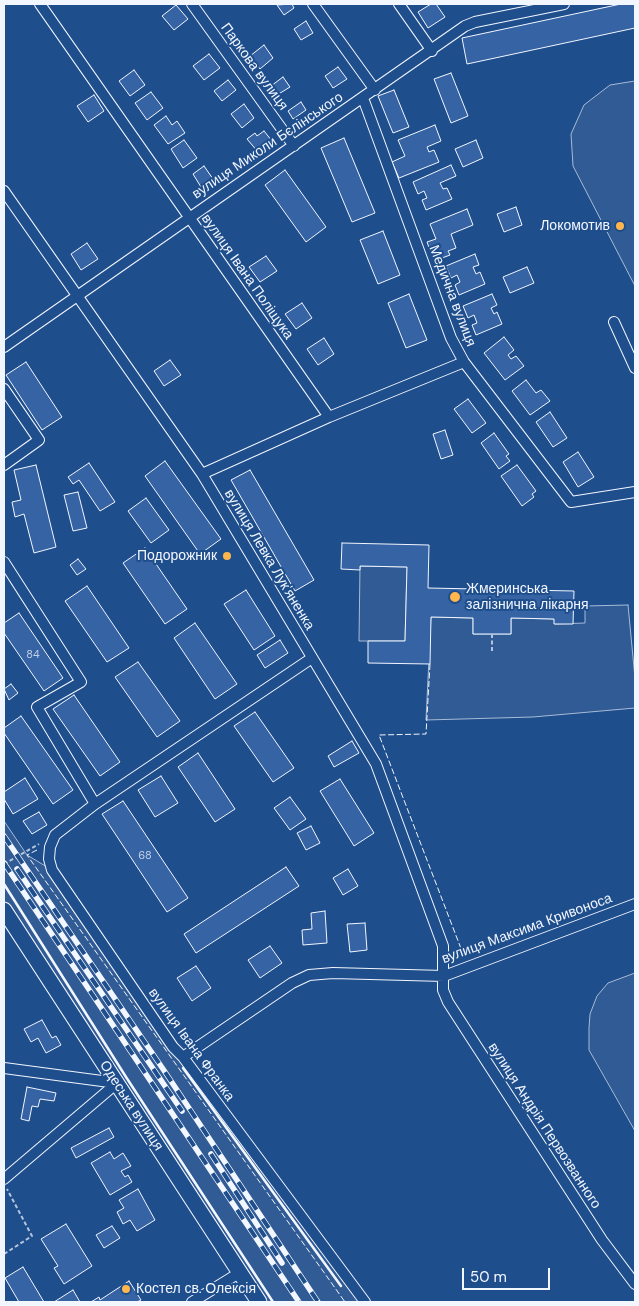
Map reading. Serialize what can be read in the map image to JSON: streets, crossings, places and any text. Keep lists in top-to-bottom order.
{
  "streets": {
    "main road": ["Одеська вулиця"],
    "street": [
      "Паркова вулиця",
      "вулиця Миколи Бєлінського",
      "вулиця Івана Поліщука",
      "Медична вулиця",
      "вулиця Левка Лук'яненка",
      "вулиця Максима Кривоноса",
      "вулиця Івана Франка",
      "вулиця Андрія Первозванного"
    ]
  },
  "crossings": [
    ["Паркова вулиця", "вулиця Миколи Бєлінського"],
    ["вулиця Миколи Бєлінського", "вулиця Івана Поліщука"],
    ["вулиця Миколи Бєлінського", "Медична вулиця"],
    ["вулиця Миколи Бєлінського", "вулиця Левка Лук'яненка"],
    ["вулиця Левка Лук'яненка", "вулиця Максима Кривоноса"],
    ["вулиця Левка Лук'яненка", "вулиця Андрія Первозванного"],
    ["вулиця Максима Кривоноса", "вулиця Івана Франка"],
    ["вулиця Максима Кривоноса", "вулиця Андрія Первозванного"]
  ],
  "places": [
    "Локомотив",
    "Подорожник",
    "Жмеринська залізнична лікарня",
    "Костел св. Олексія"
  ],
  "house_numbers": ["84", "68"],
  "scale_bar": "50 m"
}
